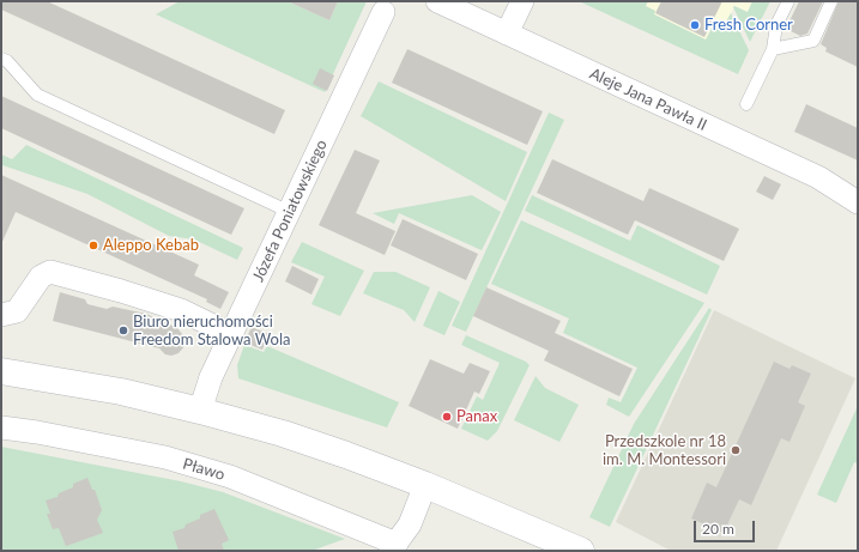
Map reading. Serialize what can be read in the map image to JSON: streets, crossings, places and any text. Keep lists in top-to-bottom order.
{
  "streets": {
    "street": ["Aleje Jana Pawła II", "Józefa Poniatowskiego", "Pławo"]
  },
  "places": [
    "Fresh Corner",
    "Aleppo Kebab",
    "Biuro nieruchomości Freedom Stalowa Wola",
    "Panax",
    "Przedszkole nr 18 im. M. Montessori"
  ],
  "scale_bar": "20 m"
}
